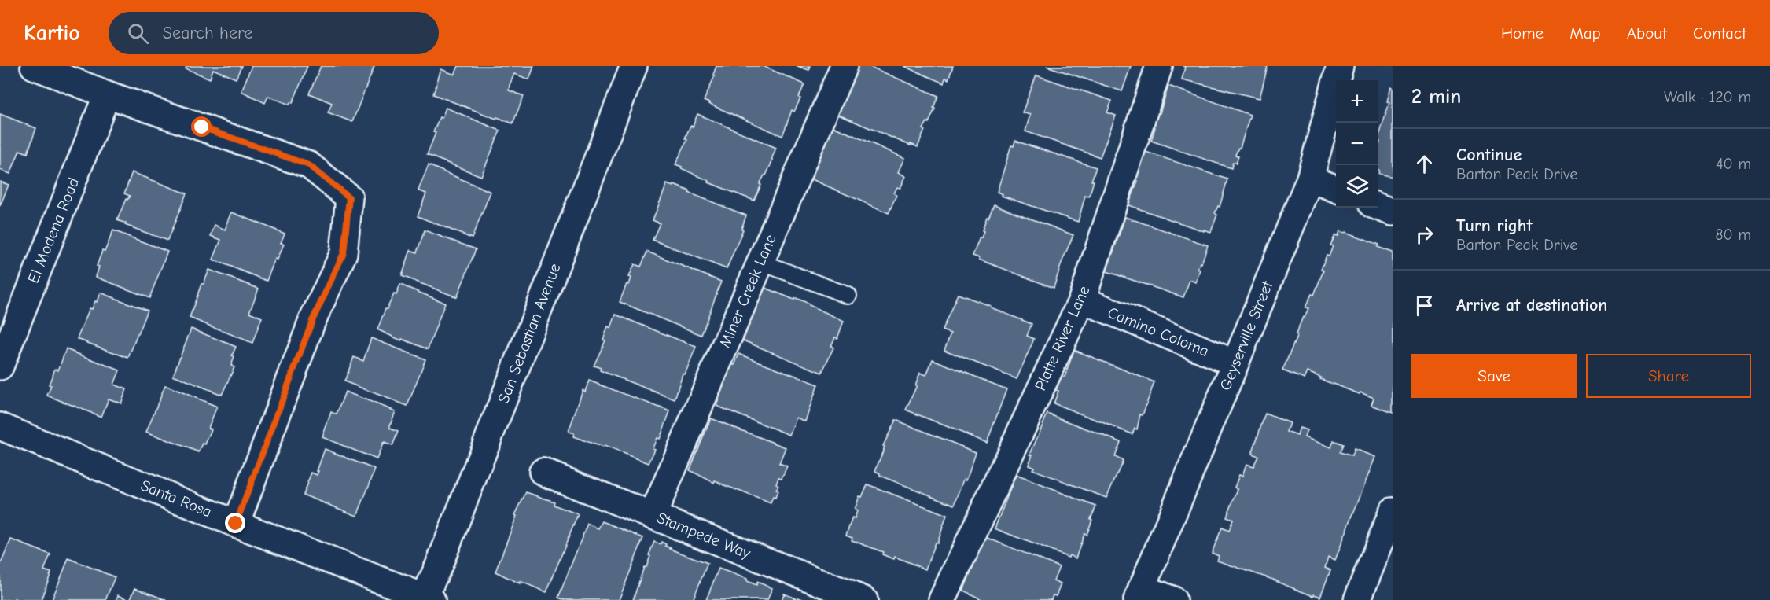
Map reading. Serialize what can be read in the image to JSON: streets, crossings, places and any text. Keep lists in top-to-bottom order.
{
  "streets": {
    "street": [
      "El Modena Road",
      "Miner Creek Lane",
      "Camino Coloma",
      "San Sebastian Avenue",
      "Geyserville Street",
      "Platte River Lane",
      "Santa Rosa",
      "Stampede Way"
    ]
  },
  "crossings": [
    ["Miner Creek Lane", "Stampede Way"],
    ["Camino Coloma", "Geyserville Street"],
    ["Camino Coloma", "Platte River Lane"],
    ["San Sebastian Avenue", "Santa Rosa"]
  ],
  "page": {
    "header": "Kartio",
    "search": "Search here",
    "nav": [
      "Home",
      "Map",
      "About",
      "Contact"
    ],
    "heading": ["2 min", "Walk · 120 m"],
    "map_buttons": ["+", "−"],
    "list": [
      ["Continue", "Barton Peak Drive", "40 m"],
      ["Turn right", "Barton Peak Drive", "80 m"],
      "Arrive at destination"
    ],
    "buttons": ["Save", "Share"]
  }
}
